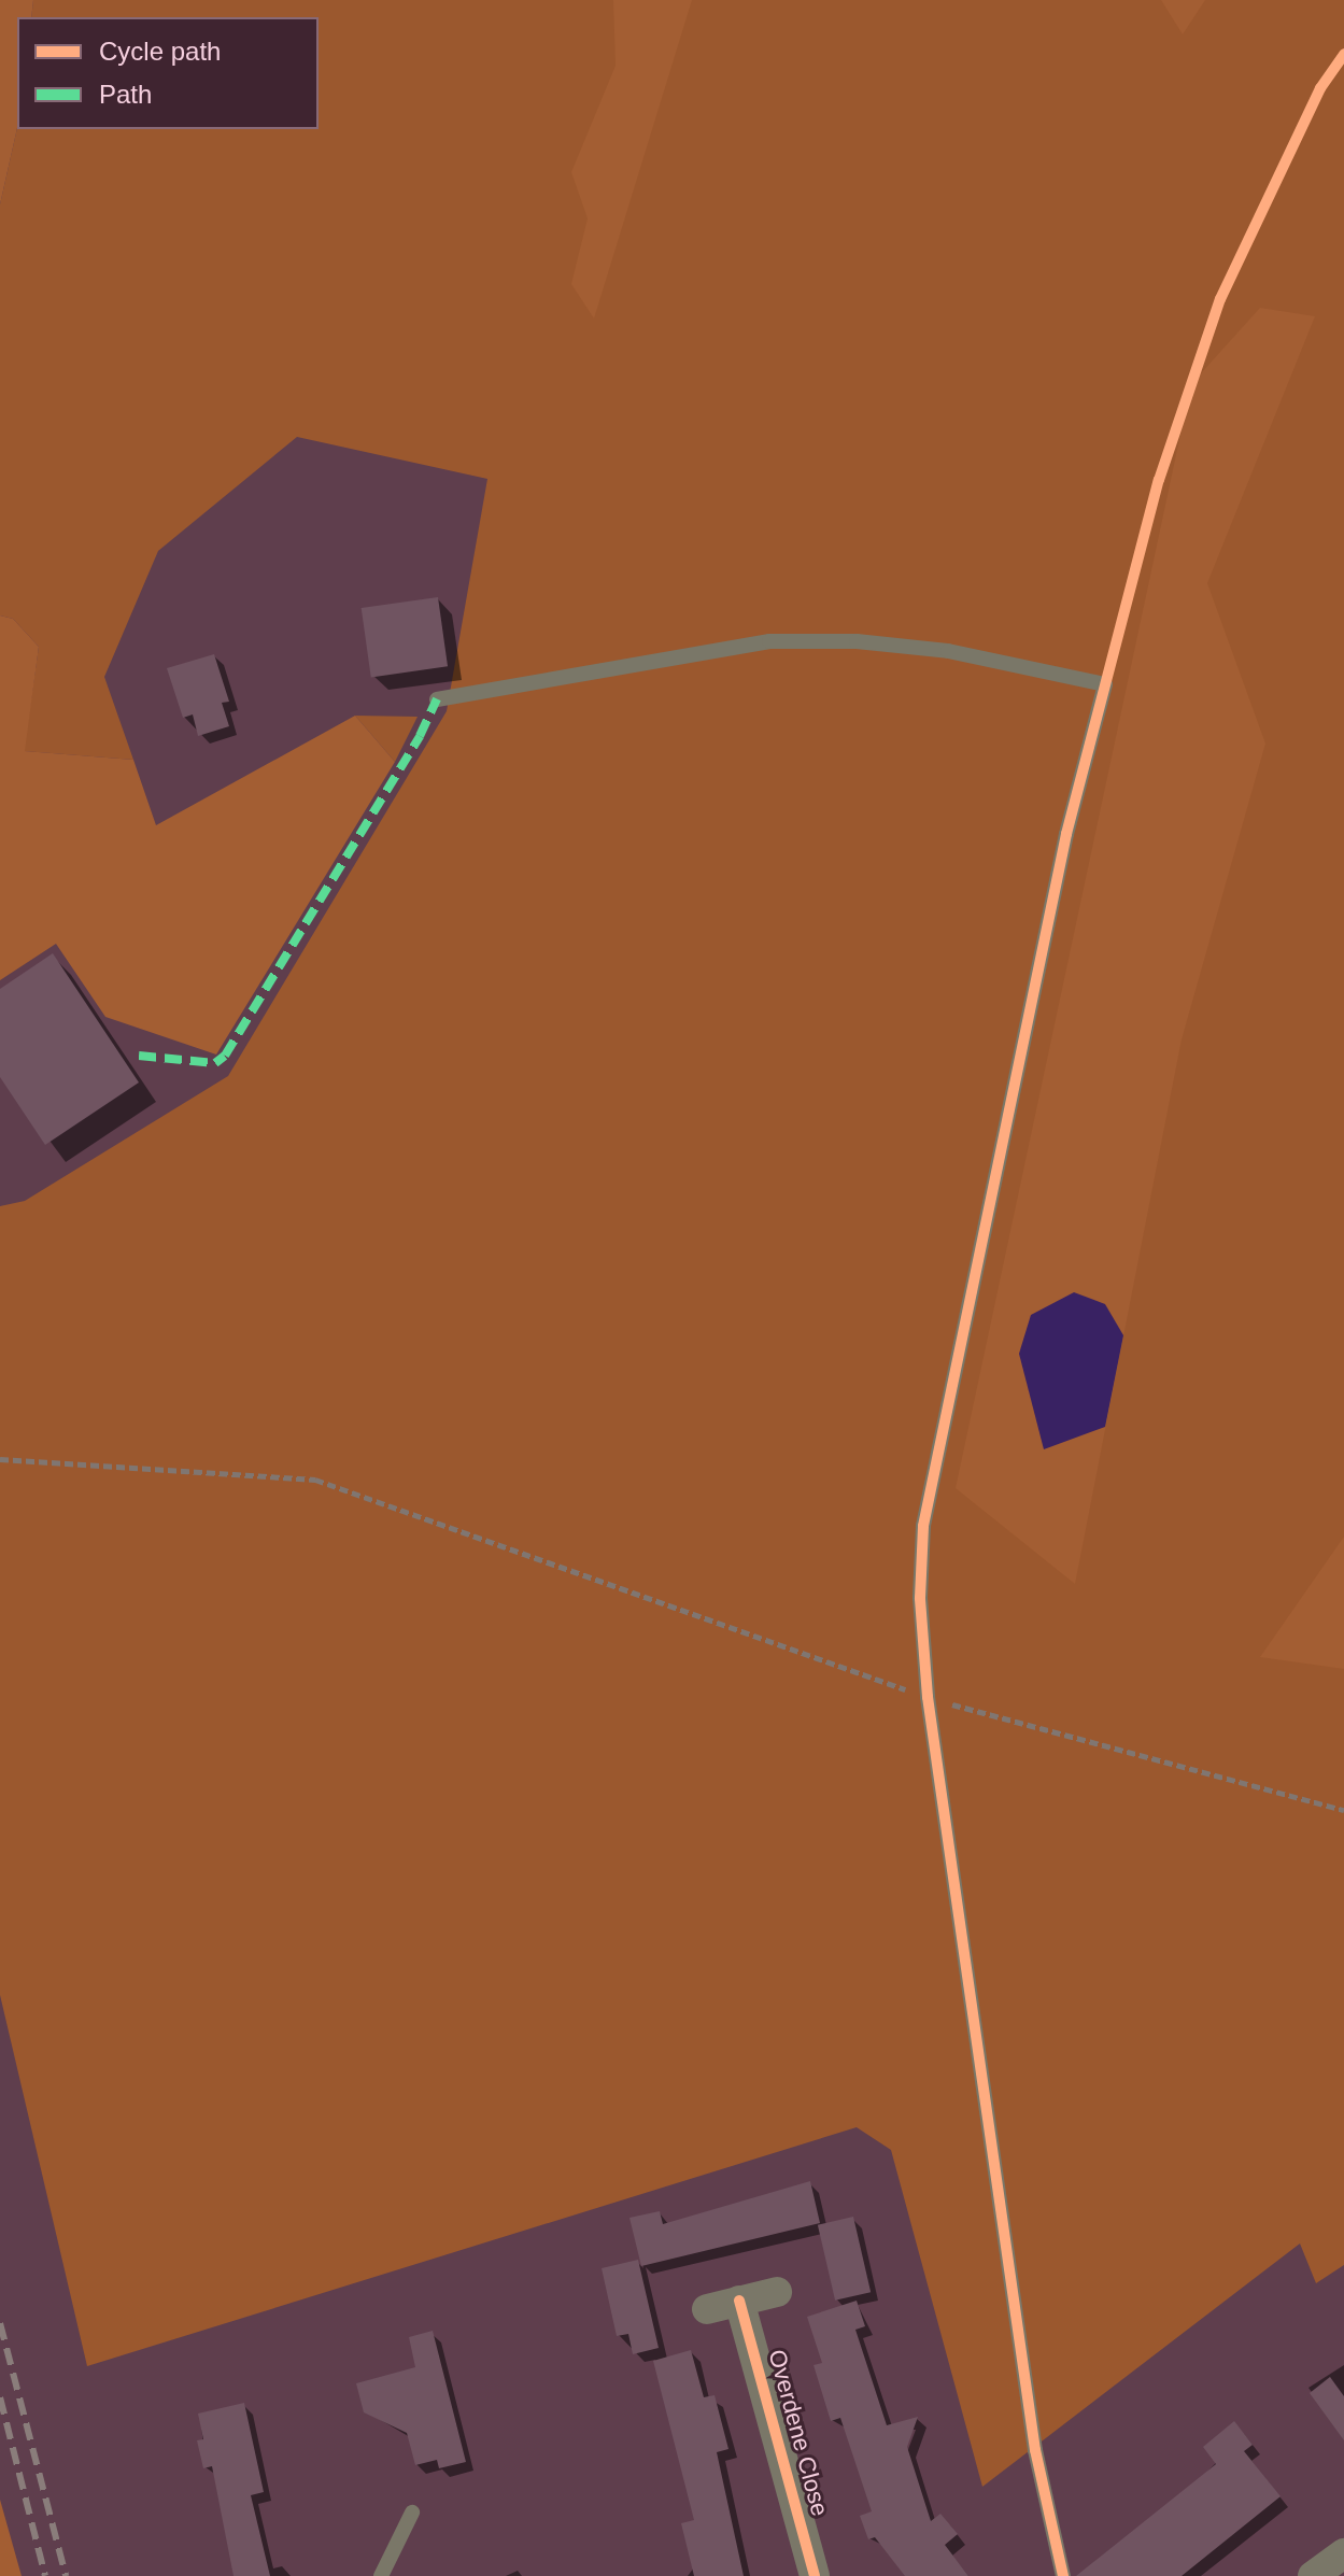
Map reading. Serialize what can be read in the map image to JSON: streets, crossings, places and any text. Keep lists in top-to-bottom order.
{
  "streets": {
    "street": ["Overdene Close"]
  },
  "legend": ["Cycle path", "Path"]
}
